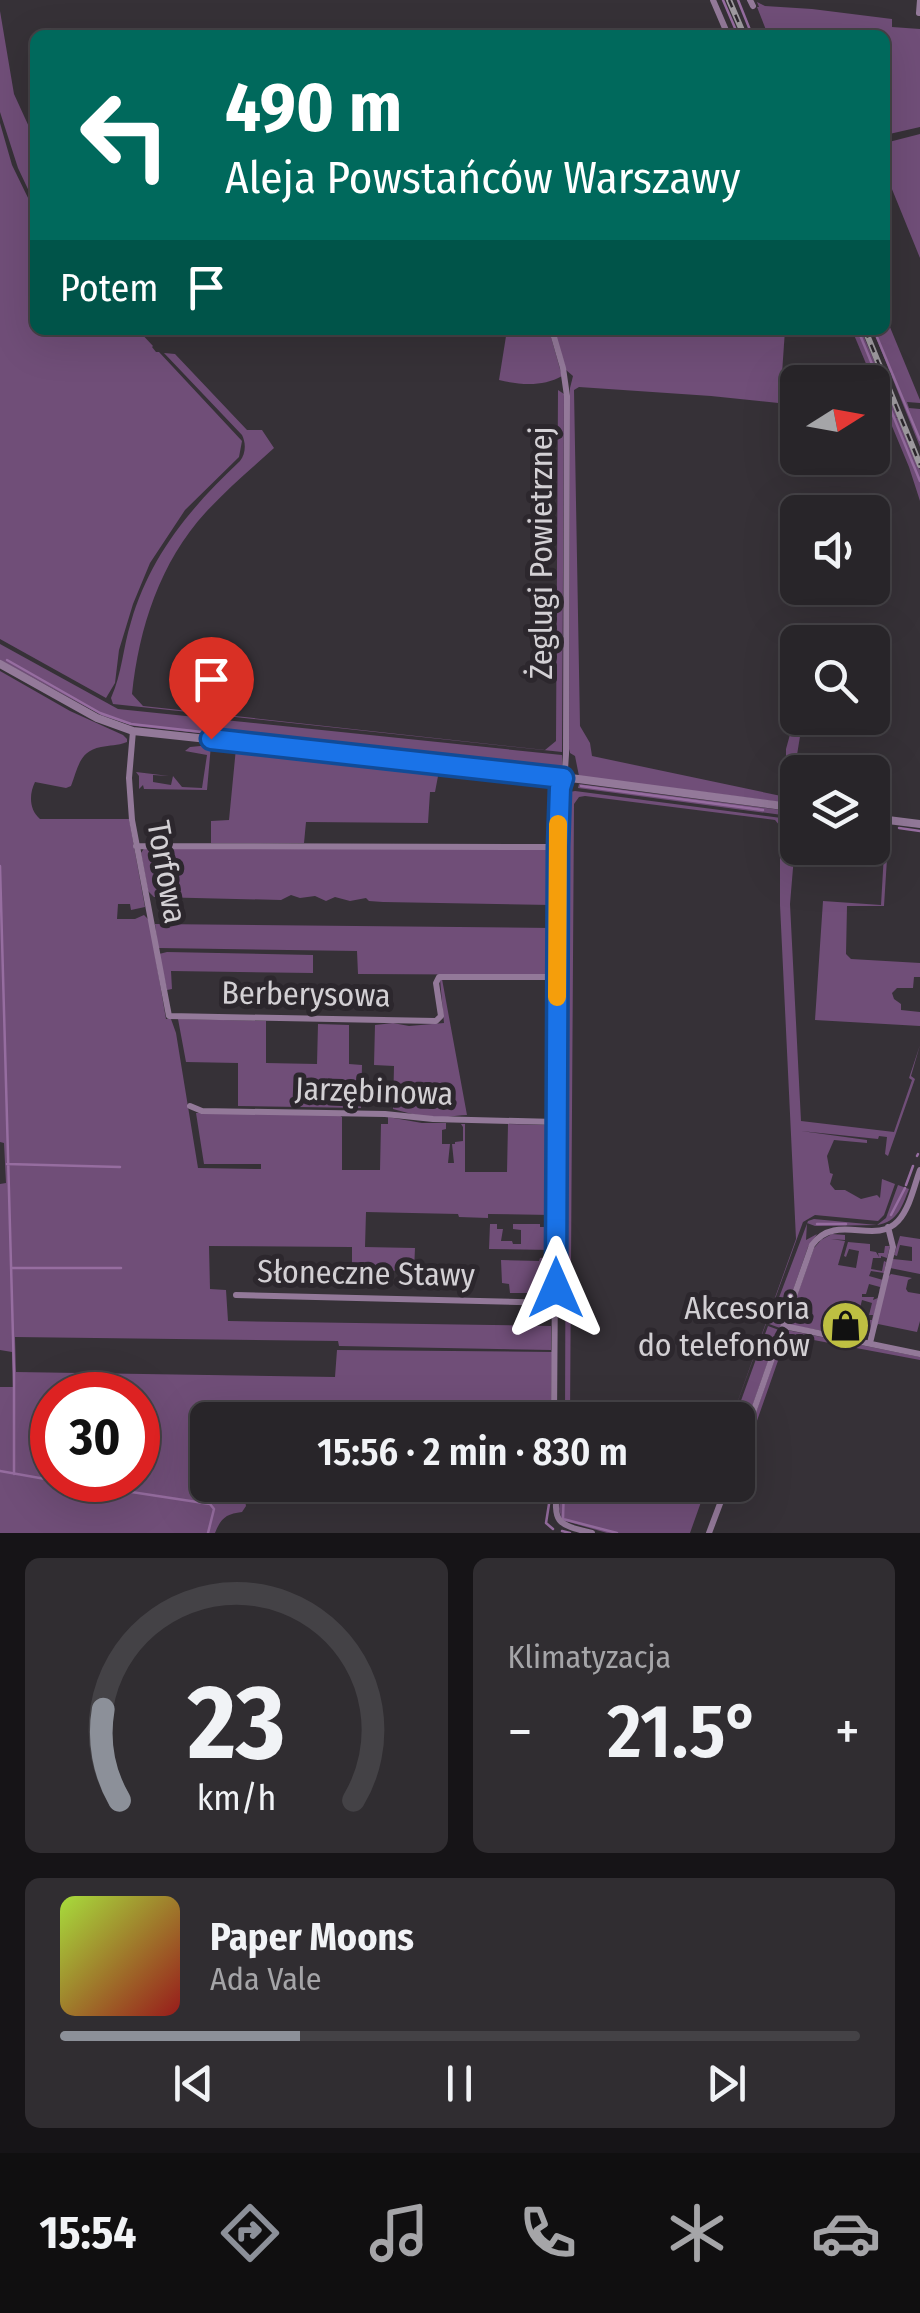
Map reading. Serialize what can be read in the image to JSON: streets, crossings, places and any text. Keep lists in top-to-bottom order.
{
  "streets": {
    "street": [
      "Żeglugi Powietrznej",
      "Torfowa",
      "Berberysowa",
      "Jarzębinowa",
      "Słoneczne Stawy"
    ]
  },
  "crossings": [
    ["Żeglugi Powietrznej", "Berberysowa"],
    ["Żeglugi Powietrznej", "Jarzębinowa"],
    ["Żeglugi Powietrznej", "Słoneczne Stawy"],
    ["Torfowa", "Berberysowa"]
  ],
  "places": {
    "shop": ["Akcesoria do telefonów"]
  },
  "north": "right",
  "page": {
    "turn": ["490 m", "Aleja Powstańców Warszawy"],
    "then": "Potem",
    "limit": "30",
    "trip": "15:56 · 2 min · 830 m",
    "tile": "Klimatyzacja",
    "heat": ["−", "21.5°", "+"],
    "song": ["Paper Moons", "Ada Vale"],
    "tabs": "15:54",
    "gauge": ["23", "km/h"]
  }
}
